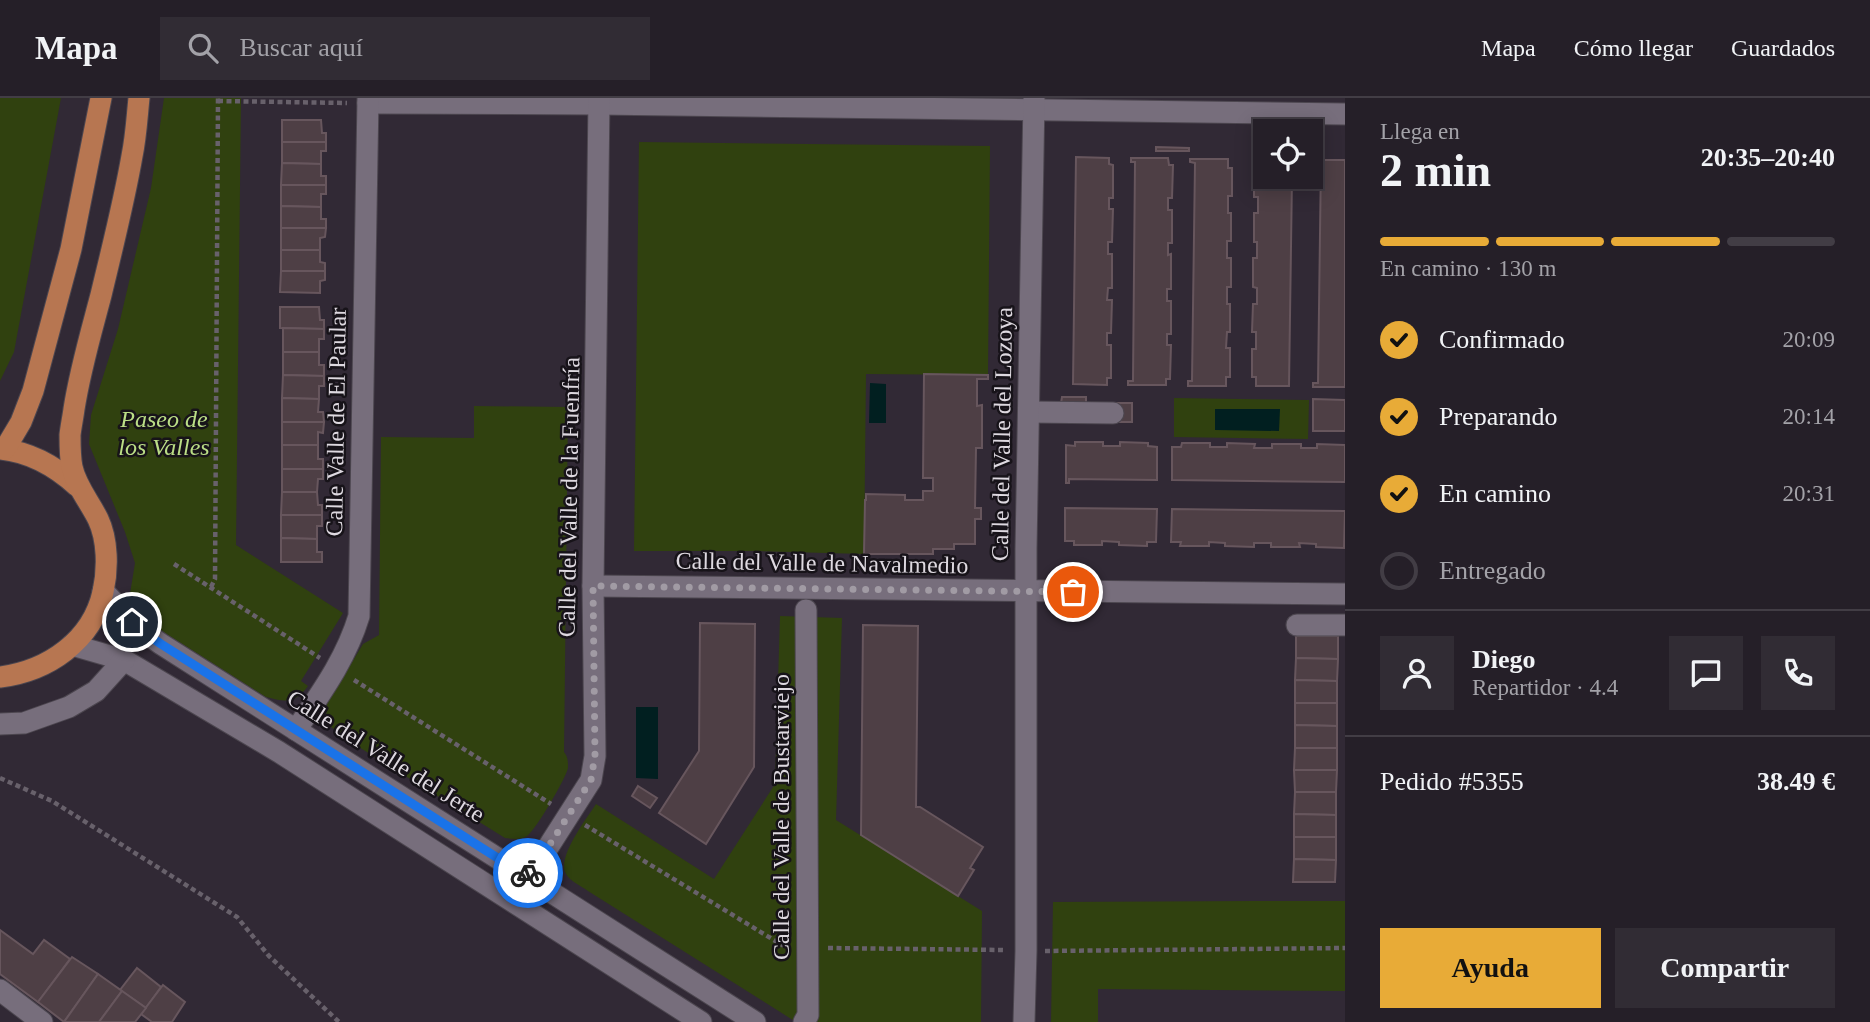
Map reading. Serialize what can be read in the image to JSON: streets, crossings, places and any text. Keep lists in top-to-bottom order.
{
  "streets": {
    "street": [
      "Calle Valle de El Paular",
      "Calle del Valle del Lozoya",
      "Calle del Valle de la Fuenfría",
      "Calle del Valle de Navalmedio",
      "Calle del Valle del Jerte",
      "Calle del Valle de Bustarviejo"
    ]
  },
  "crossings": [
    ["Calle Valle de El Paular", "Calle del Valle del Jerte"],
    ["Calle del Valle del Lozoya", "Calle del Valle de Navalmedio"],
    ["Calle del Valle de la Fuenfría", "Calle del Valle de Navalmedio"],
    ["Calle del Valle de la Fuenfría", "Calle del Valle del Jerte"]
  ],
  "parks": ["Paseo de los Valles"],
  "page": {
    "header": "Mapa",
    "search": "Buscar aquí",
    "nav": ["Mapa", "Cómo llegar", "Guardados"],
    "heading": ["2 min", "Llega en", "20:35–20:40"],
    "panel": [
      "Diego",
      "Repartidor · 4.4",
      "Pedido #5355",
      "38.49 €"
    ],
    "bar": "En camino · 130 m",
    "list": [
      ["Confirmado", "20:09"],
      ["Preparando", "20:14"],
      ["En camino", "20:31"],
      "Entregado"
    ],
    "buttons": ["Ayuda", "Compartir"]
  }
}
